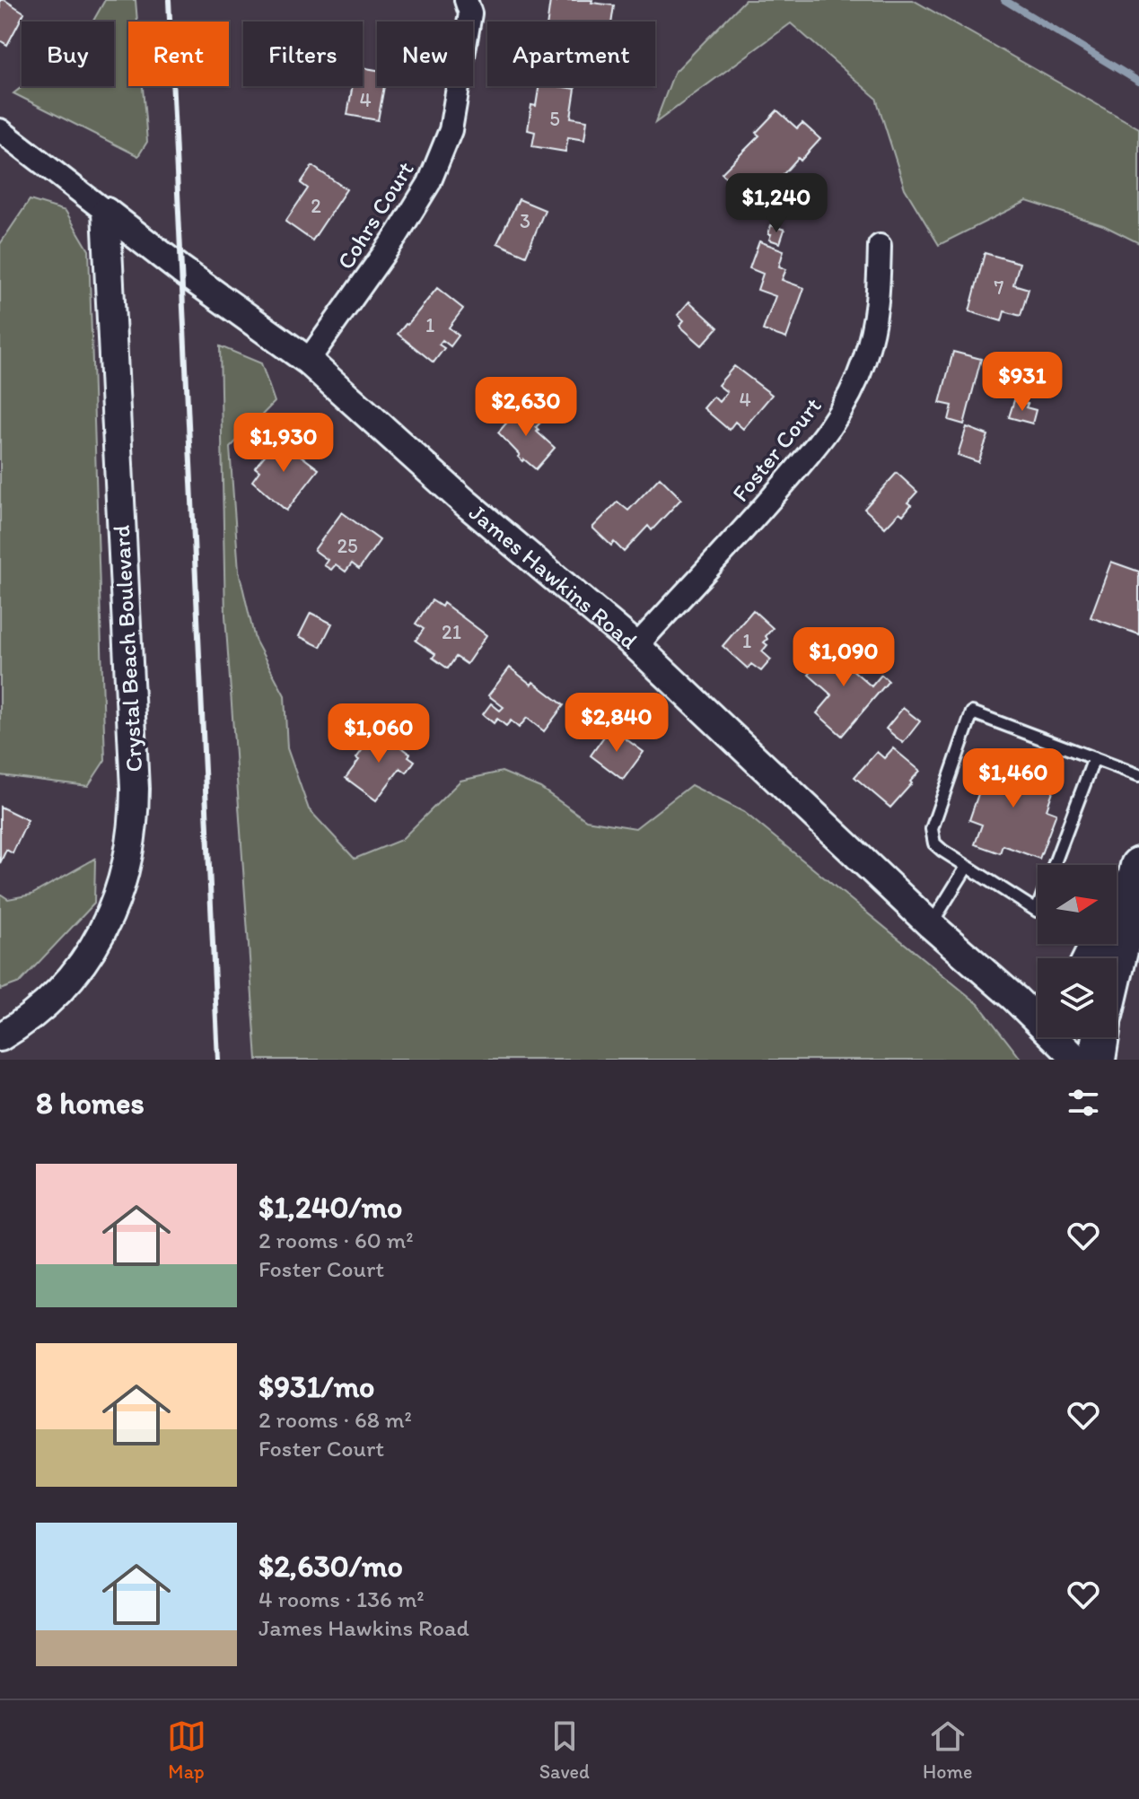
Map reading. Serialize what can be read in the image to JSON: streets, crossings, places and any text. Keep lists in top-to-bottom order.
{
  "streets": {
    "street": [
      "Cohrs Court",
      "Foster Court",
      "James Hawkins Road",
      "Crystal Beach Boulevard"
    ]
  },
  "crossings": [
    ["Cohrs Court", "James Hawkins Road"],
    ["Foster Court", "James Hawkins Road"],
    ["James Hawkins Road", "Crystal Beach Boulevard"]
  ],
  "house_numbers": [
    "4",
    "5",
    "2",
    "3",
    "7",
    "1",
    "4",
    "25",
    "21",
    "1"
  ],
  "north": "right",
  "page": {
    "chip": [
      "Buy",
      "Rent",
      "Filters",
      "New",
      "Apartment"
    ],
    "price": [
      "$1,240",
      "$931",
      "$2,630",
      "$1,930",
      "$1,090",
      "$2,840",
      "$1,060",
      "$1,460"
    ],
    "heading": "8 homes",
    "list": [
      {
        "name": "$1,240/mo",
        "note": "2 rooms · 60 m² · Foster Court"
      },
      {
        "name": "$931/mo",
        "note": "2 rooms · 68 m² · Foster Court"
      },
      {
        "name": "$2,630/mo",
        "note": "4 rooms · 136 m² · James Hawkins Road"
      }
    ],
    "tabs": ["Map", "Saved", "Home"]
  }
}
